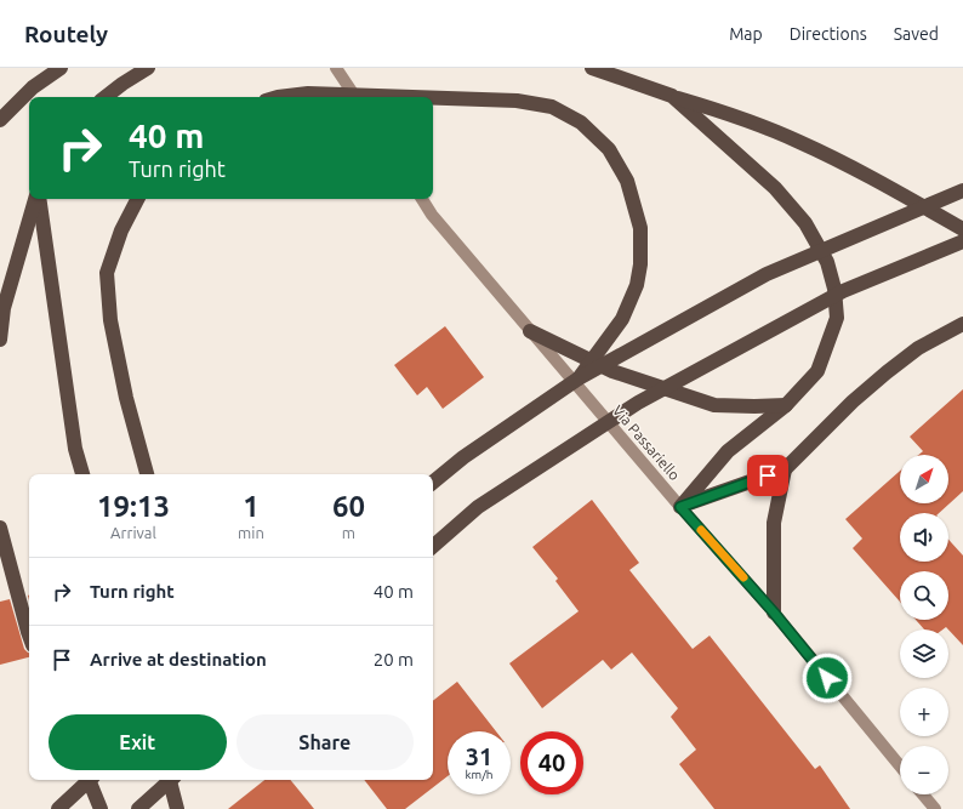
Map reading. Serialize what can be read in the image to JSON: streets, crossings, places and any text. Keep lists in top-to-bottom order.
{
  "streets": {
    "street": ["Via Passariello"]
  },
  "north": "top right",
  "page": {
    "header": "Routely",
    "nav": ["Map", "Directions", "Saved"],
    "turn": ["40 m", "Turn right"],
    "map_buttons": ["+", "−"],
    "eta": [
      "19:13",
      "Arrival",
      "1",
      "min",
      "60",
      "m"
    ],
    "list": [
      {
        "name": "Turn right",
        "value": "40 m"
      },
      {
        "name": "Arrive at destination",
        "value": "20 m"
      }
    ],
    "buttons": ["Exit", "Share"],
    "speed": "31 km/h",
    "limit": "40"
  }
}
